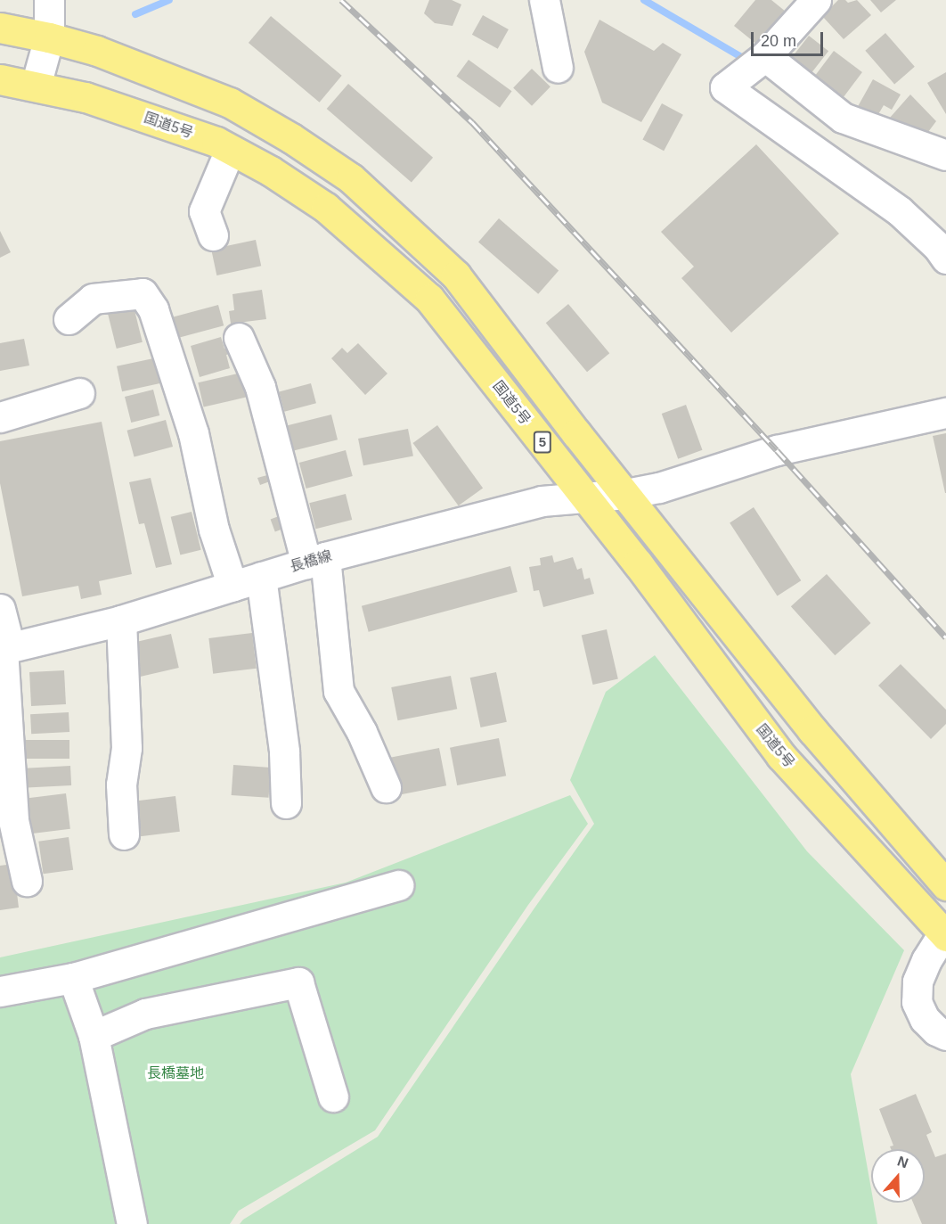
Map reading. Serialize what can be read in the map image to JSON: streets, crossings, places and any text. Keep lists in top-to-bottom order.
{
  "streets": {
    "highway": ["国道5号", "5"],
    "street": ["長橋線"]
  },
  "crossings": [
    ["国道5号", "長橋線"],
    ["5", "長橋線"]
  ],
  "parks": ["長橋墓地"],
  "scale_bar": "20 m",
  "north": "top"
}
